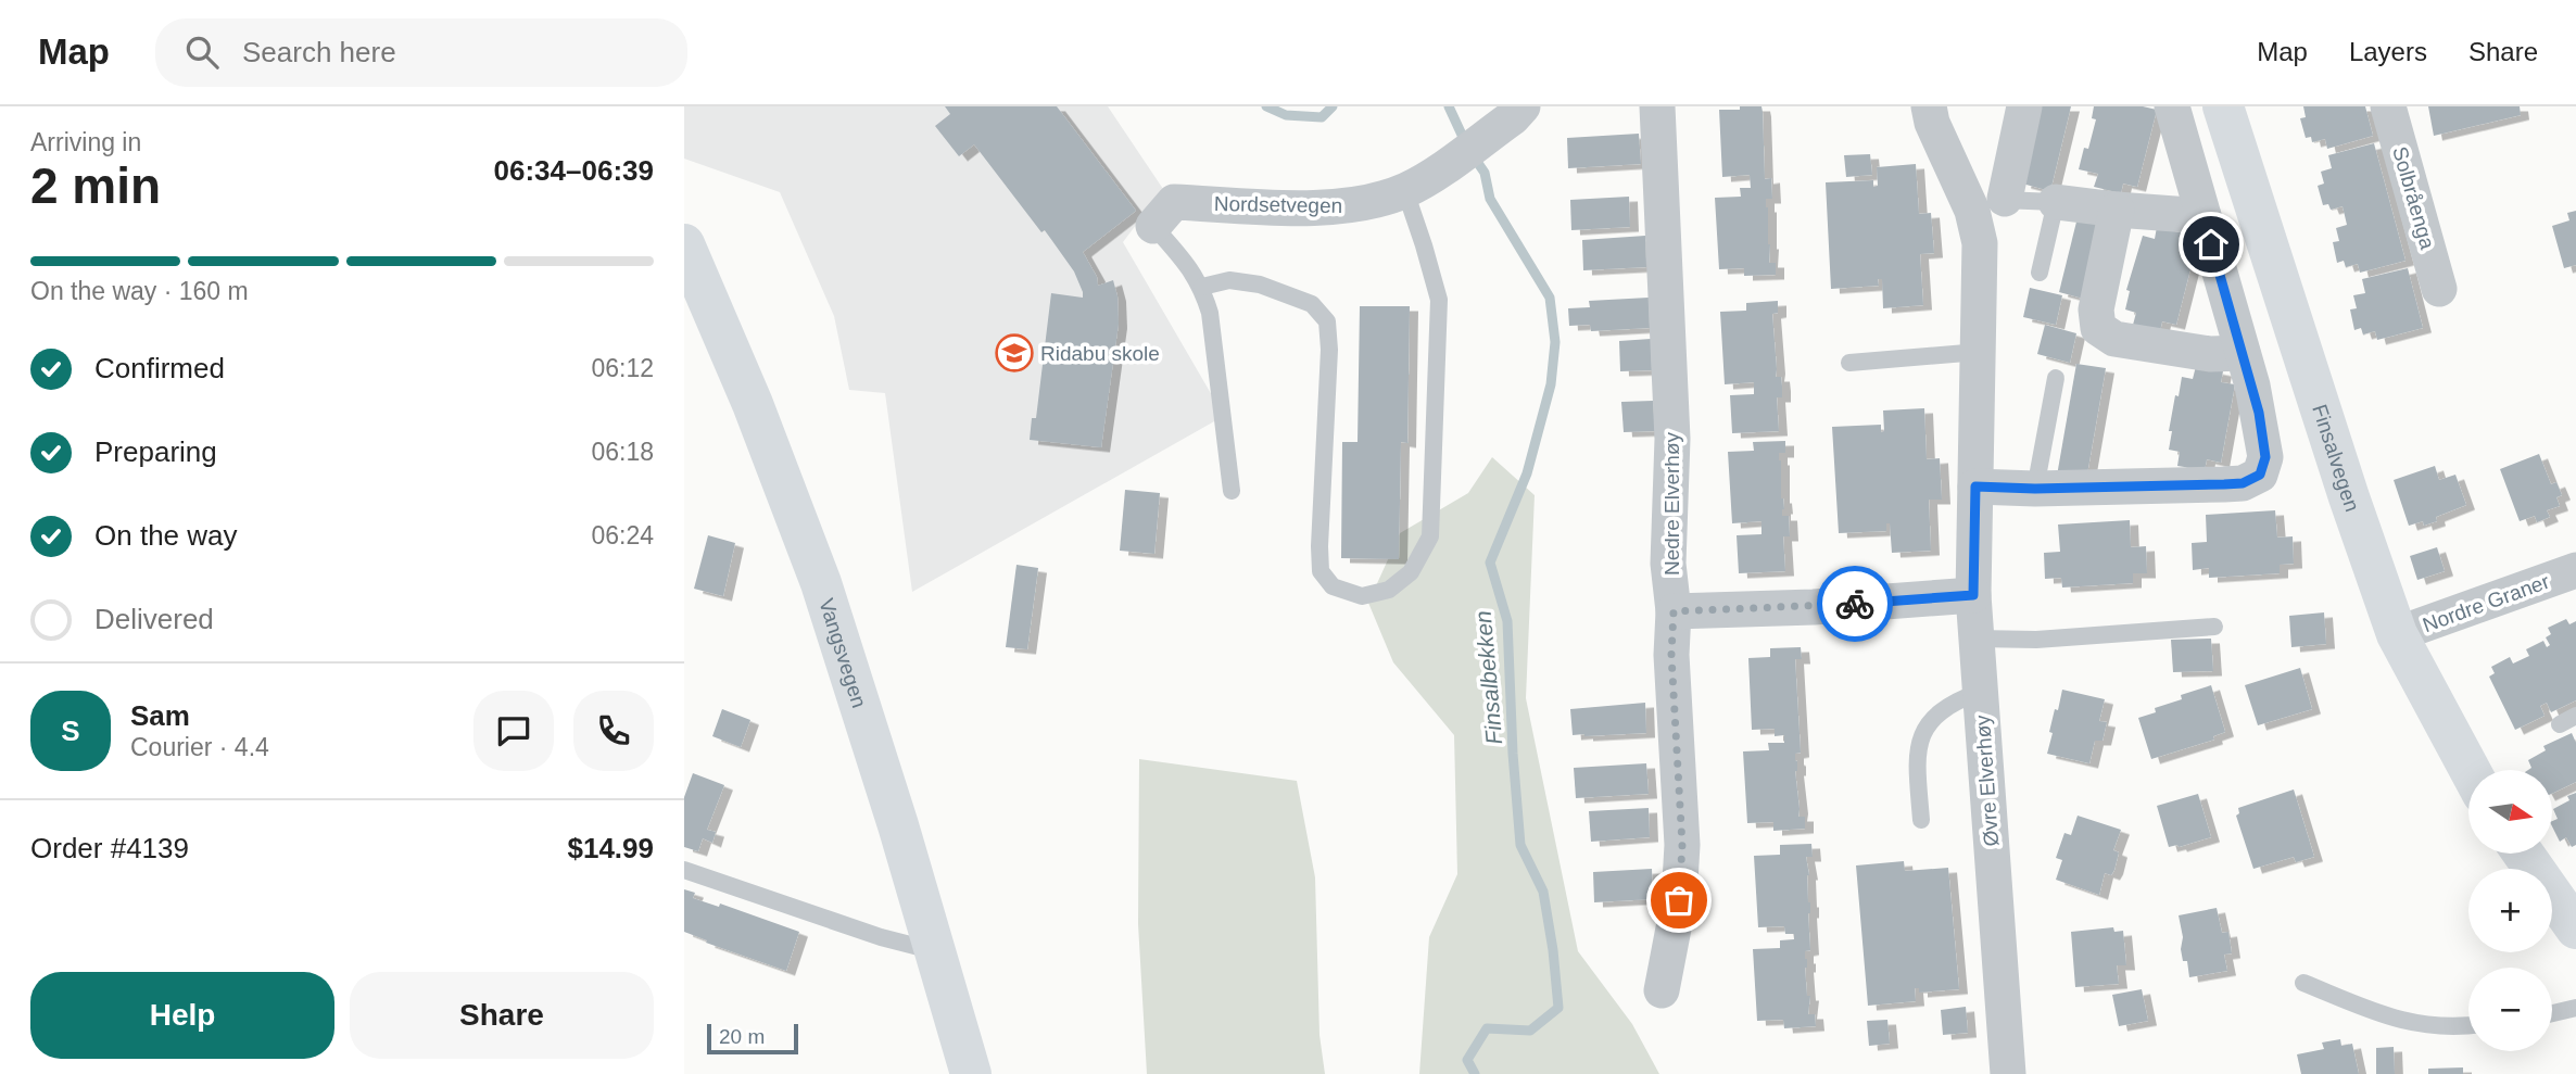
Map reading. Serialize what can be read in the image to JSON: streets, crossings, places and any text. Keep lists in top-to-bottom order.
{
  "streets": {
    "main road": ["Finsalvegen", "Vangsvegen"],
    "street": [
      "Solbråenga",
      "Nordsetvegen",
      "Nedre Elverhøy",
      "Nordre Graner",
      "Øvre Elverhøy"
    ]
  },
  "crossings": [
    ["Finsalvegen", "Nordre Graner"]
  ],
  "water": ["Finsalbekken"],
  "places": {
    "school or university": ["Ridabu skole"]
  },
  "scale_bar": "20 m",
  "north": "right",
  "page": {
    "header": "Map",
    "search": "Search here",
    "nav": ["Map", "Layers", "Share"],
    "heading": ["2 min", "Arriving in", "06:34–06:39"],
    "panel": [
      "Sam",
      "Courier · 4.4",
      "Order #4139",
      "$14.99"
    ],
    "bar": "On the way · 160 m",
    "list": [
      ["Confirmed", "06:12"],
      ["Preparing", "06:18"],
      ["On the way", "06:24"],
      "Delivered"
    ],
    "round": "S",
    "map_buttons": ["+", "−"],
    "buttons": ["Help", "Share"],
    "scale": "20 m"
  }
}
